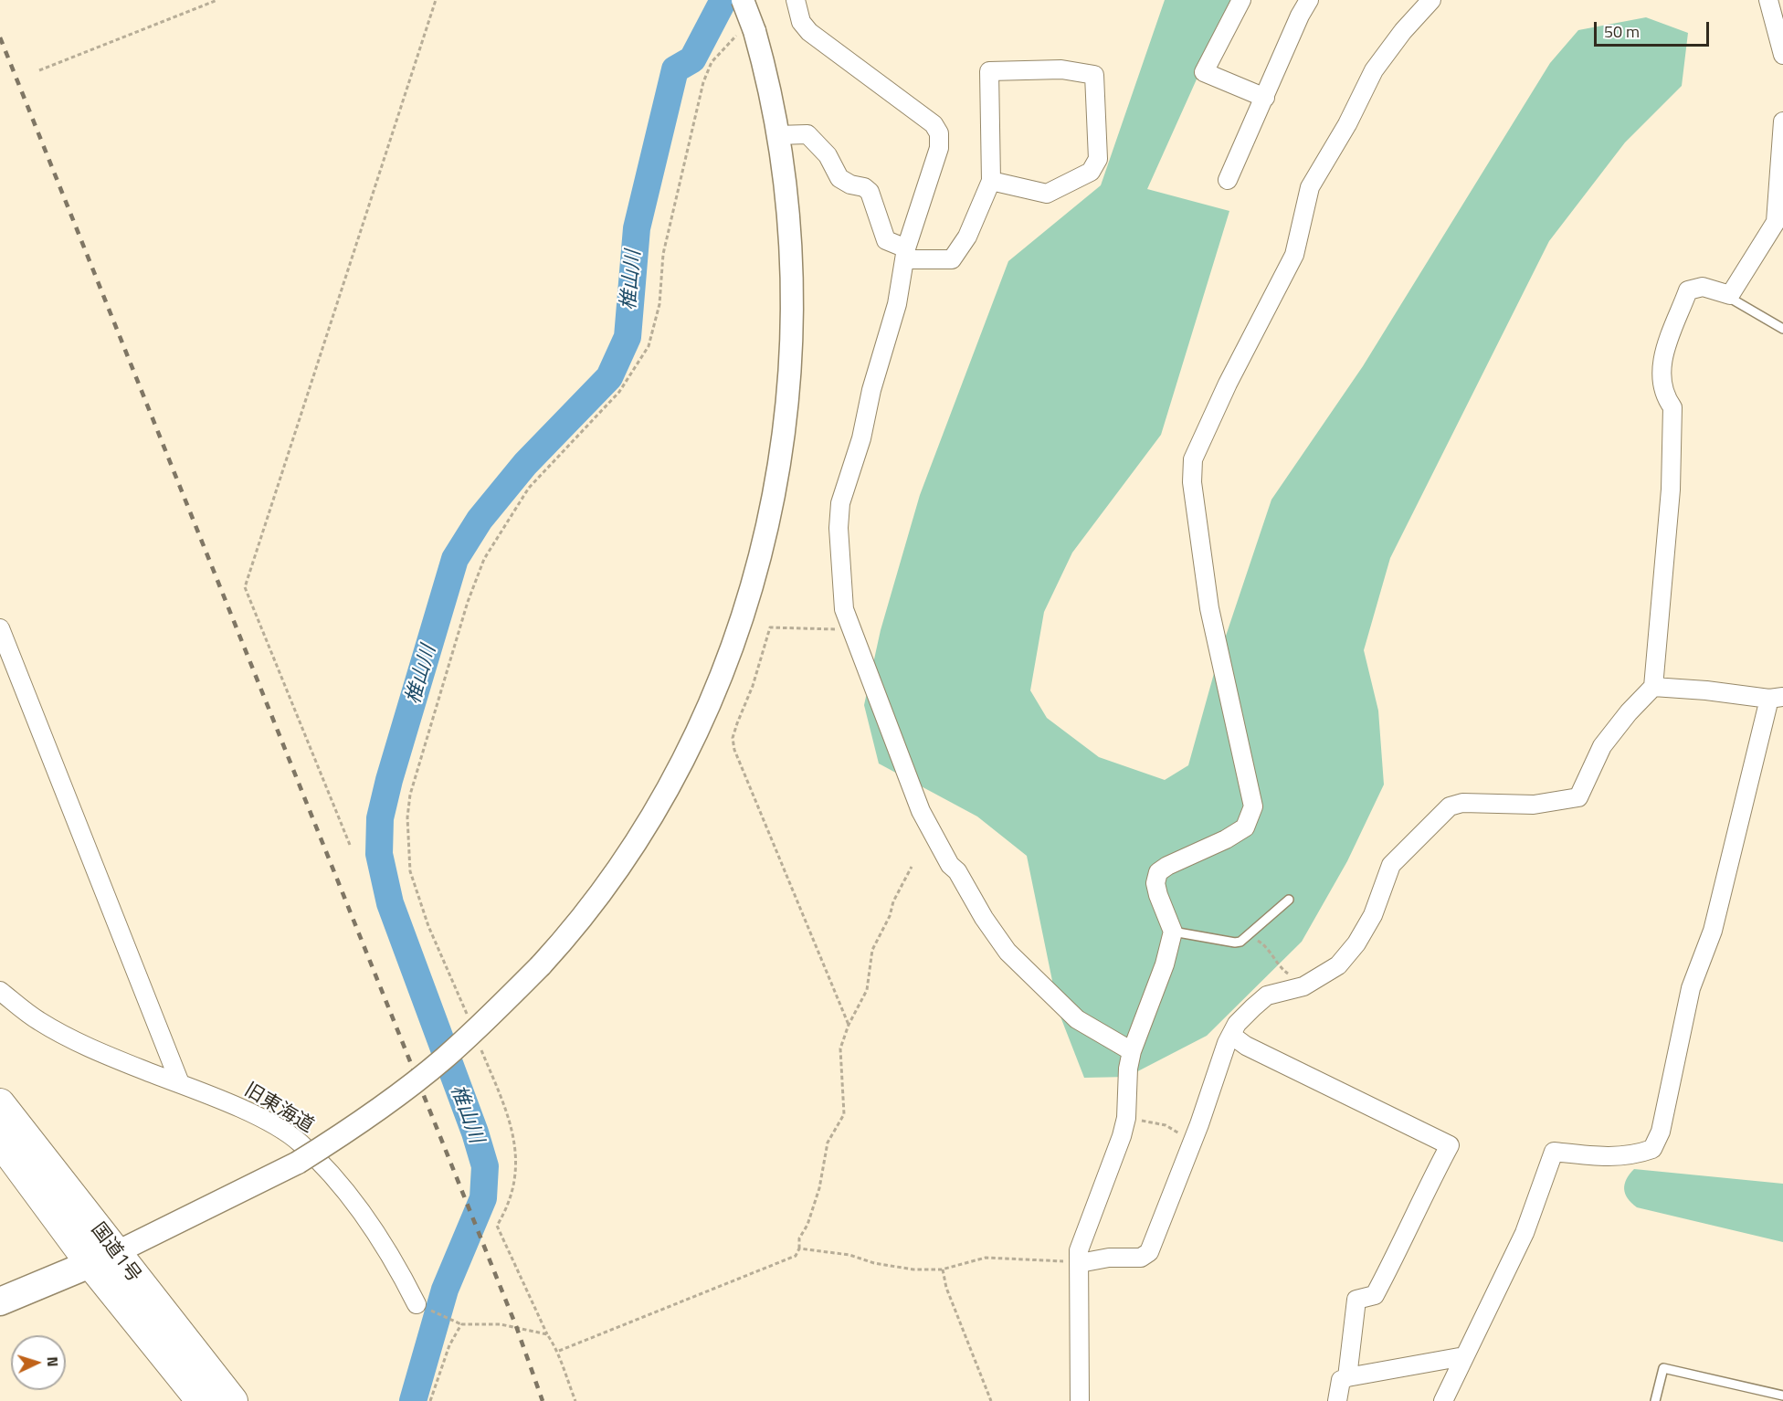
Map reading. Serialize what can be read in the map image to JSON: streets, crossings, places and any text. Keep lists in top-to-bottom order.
{
  "streets": {
    "highway": ["国道1号"],
    "street": ["旧東海道"]
  },
  "water": ["椎山川"],
  "scale_bar": "50 m",
  "north": "right"
}
